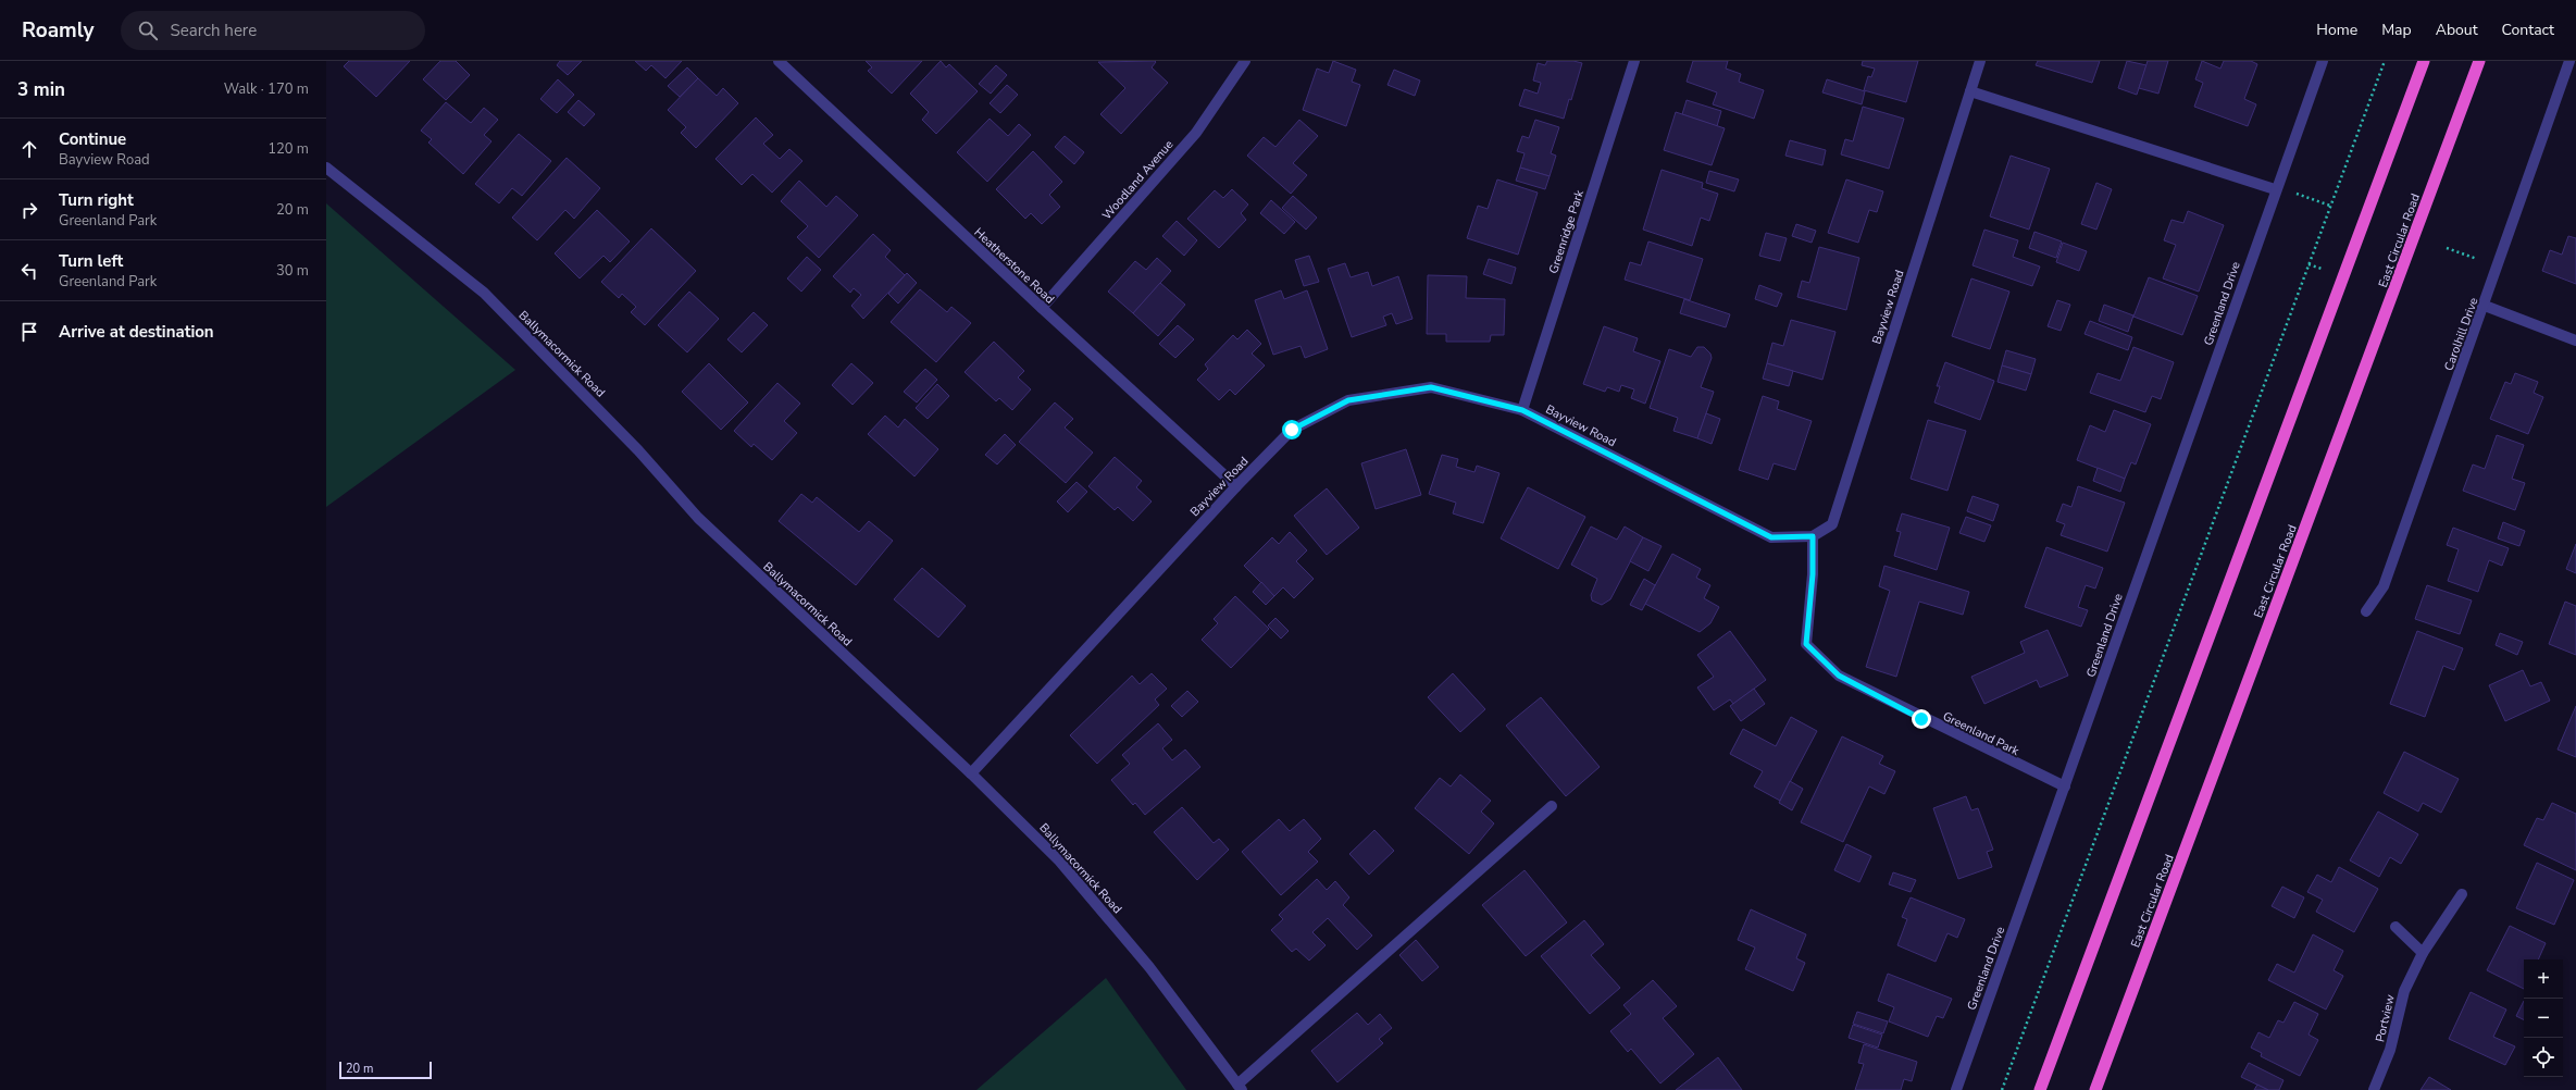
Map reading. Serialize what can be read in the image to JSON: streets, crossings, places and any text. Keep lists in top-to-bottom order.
{
  "streets": {
    "highway": ["East Circular Road"],
    "street": [
      "Woodland Avenue",
      "Greenridge Park",
      "Heatherstone Road",
      "Greenland Drive",
      "Bayview Road",
      "Carolhill Drive",
      "Ballymacormick Road",
      "Greenland Park",
      "Portview"
    ]
  },
  "crossings": [
    ["Woodland Avenue", "Heatherstone Road"],
    ["Greenridge Park", "Bayview Road"],
    ["Heatherstone Road", "Bayview Road"],
    ["Greenland Drive", "Greenland Park"],
    ["Bayview Road", "Ballymacormick Road"],
    ["Bayview Road", "Greenland Park"]
  ],
  "scale_bar": "20 m",
  "page": {
    "header": "Roamly",
    "search": "Search here",
    "nav": [
      "Home",
      "Map",
      "About",
      "Contact"
    ],
    "heading": ["3 min", "Walk · 170 m"],
    "list": [
      ["Continue", "Bayview Road", "120 m"],
      ["Turn right", "Greenland Park", "20 m"],
      ["Turn left", "Greenland Park", "30 m"],
      "Arrive at destination"
    ],
    "map_buttons": ["+", "−"],
    "scale": "20 m"
  }
}
